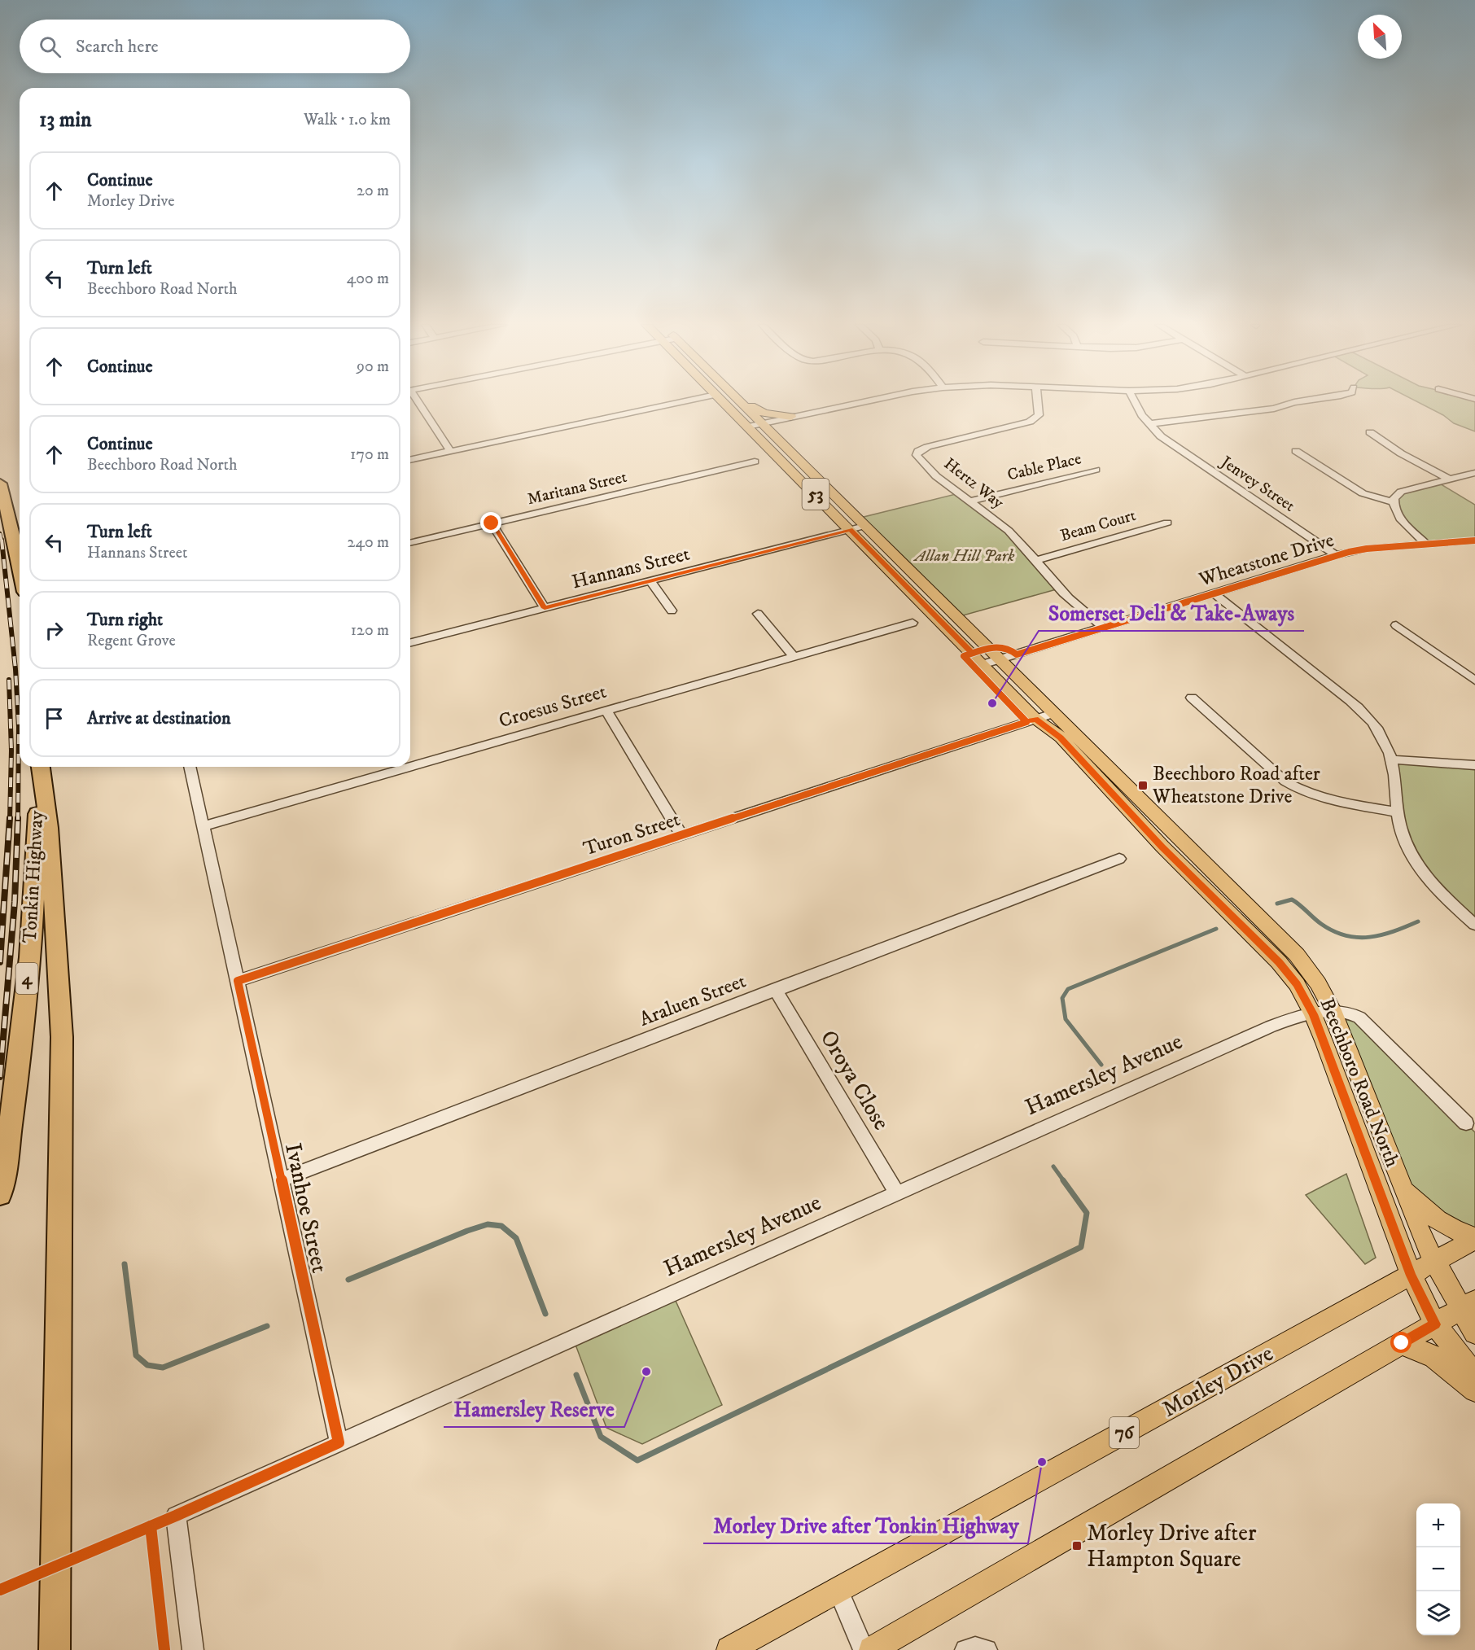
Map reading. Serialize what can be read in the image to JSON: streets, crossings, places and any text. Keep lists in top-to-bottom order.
{
  "streets": {
    "highway": ["Tonkin Highway", "4"],
    "main road": [
      "53",
      "Beechboro Road North",
      "Morley Drive",
      "76"
    ],
    "street": [
      "Cable Place",
      "Hertz Way",
      "Jenvey Street",
      "Maritana Street",
      "Beam Court",
      "Wheatstone Drive",
      "Hannans Street",
      "Croesus Street",
      "Turon Street",
      "Araluen Street",
      "Hamersley Avenue",
      "Oroya Close",
      "Ivanhoe Street"
    ]
  },
  "crossings": [
    ["Cable Place", "Hertz Way"],
    ["Hertz Way", "Beam Court"],
    ["Hertz Way", "Wheatstone Drive"],
    ["Jenvey Street", "Wheatstone Drive"],
    ["Wheatstone Drive", "Beechboro Road North"],
    ["Hannans Street", "Beechboro Road North"],
    ["Croesus Street", "Ivanhoe Street"],
    ["Turon Street", "Beechboro Road North"],
    ["Turon Street", "Ivanhoe Street"],
    ["Araluen Street", "Oroya Close"],
    ["Araluen Street", "Ivanhoe Street"],
    ["Hamersley Avenue", "Oroya Close"],
    ["Hamersley Avenue", "Beechboro Road North"],
    ["Hamersley Avenue", "Ivanhoe Street"],
    ["Beechboro Road North", "Morley Drive"]
  ],
  "parks": ["Allan Hill Park"],
  "places": {
    "other": ["Somerset Deli & Take-Aways", "Hamersley Reserve", "Morley Drive after Tonkin Highway"],
    "transit": ["Beechboro Road after Wheatstone Drive", "Morley Drive after Hampton Square"]
  },
  "north": "top left",
  "page": {
    "search": "Search here",
    "heading": ["13 min", "Walk · 1.0 km"],
    "list": [
      ["Continue", "Morley Drive", "20 m"],
      ["Turn left", "Beechboro Road North", "400 m"],
      ["Continue", "90 m"],
      ["Continue", "Beechboro Road North", "170 m"],
      ["Turn left", "Hannans Street", "240 m"],
      ["Turn right", "Regent Grove", "120 m"],
      "Arrive at destination"
    ],
    "map_buttons": ["+", "−"]
  }
}
